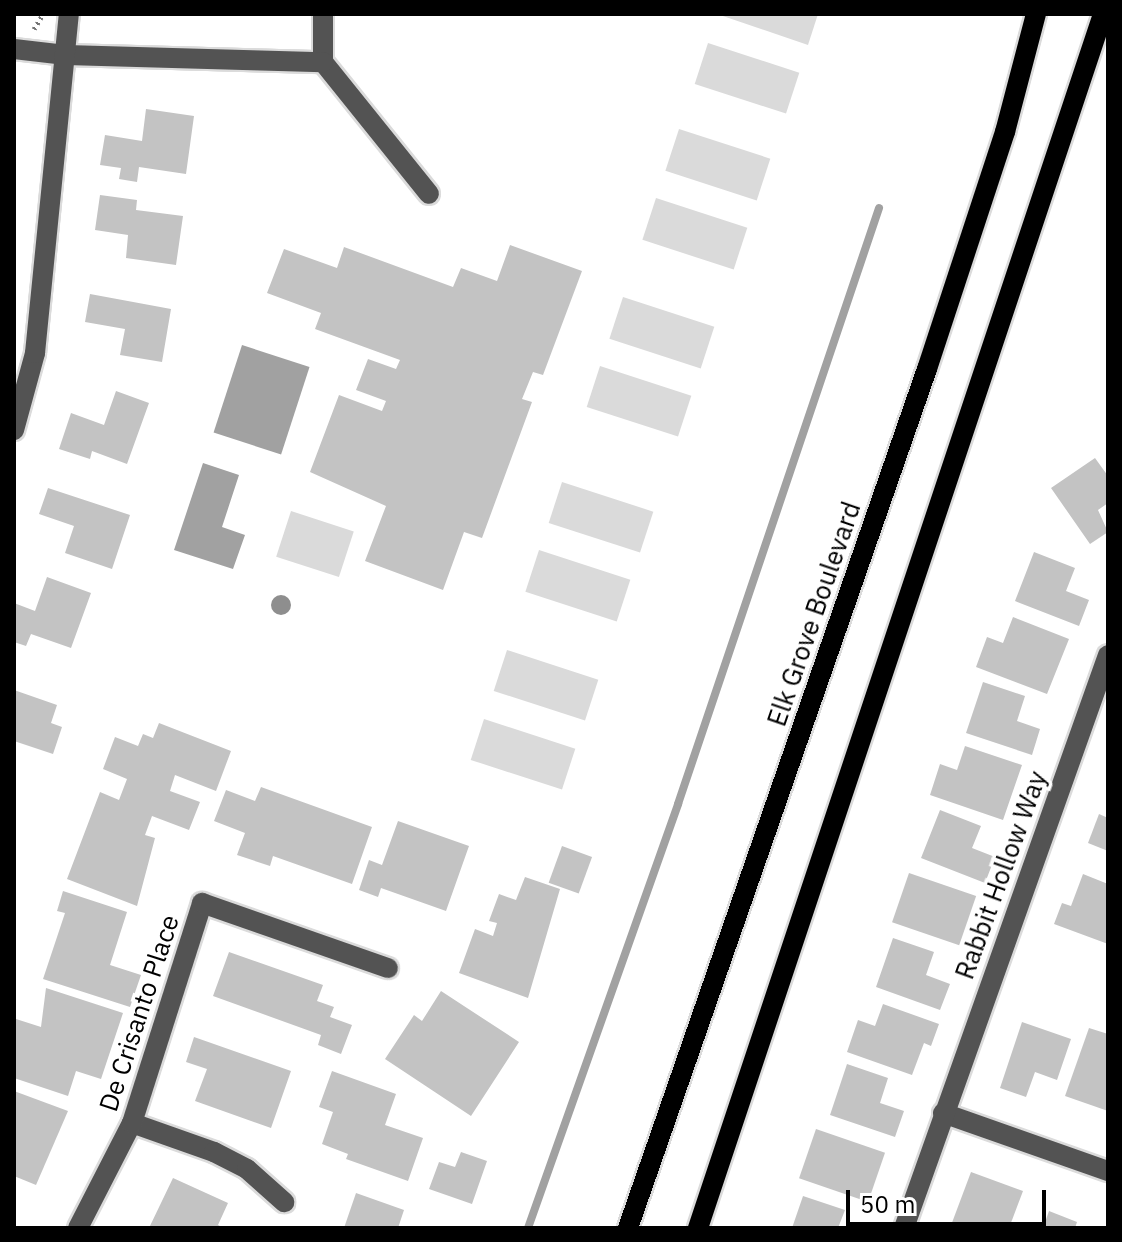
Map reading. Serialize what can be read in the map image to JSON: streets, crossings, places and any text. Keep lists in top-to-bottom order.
{
  "streets": {
    "main road": ["Elk Grove Boulevard"],
    "street": ["Rabbit Hollow Way", "De Crisanto Place"]
  },
  "scale_bar": "50 m"
}
